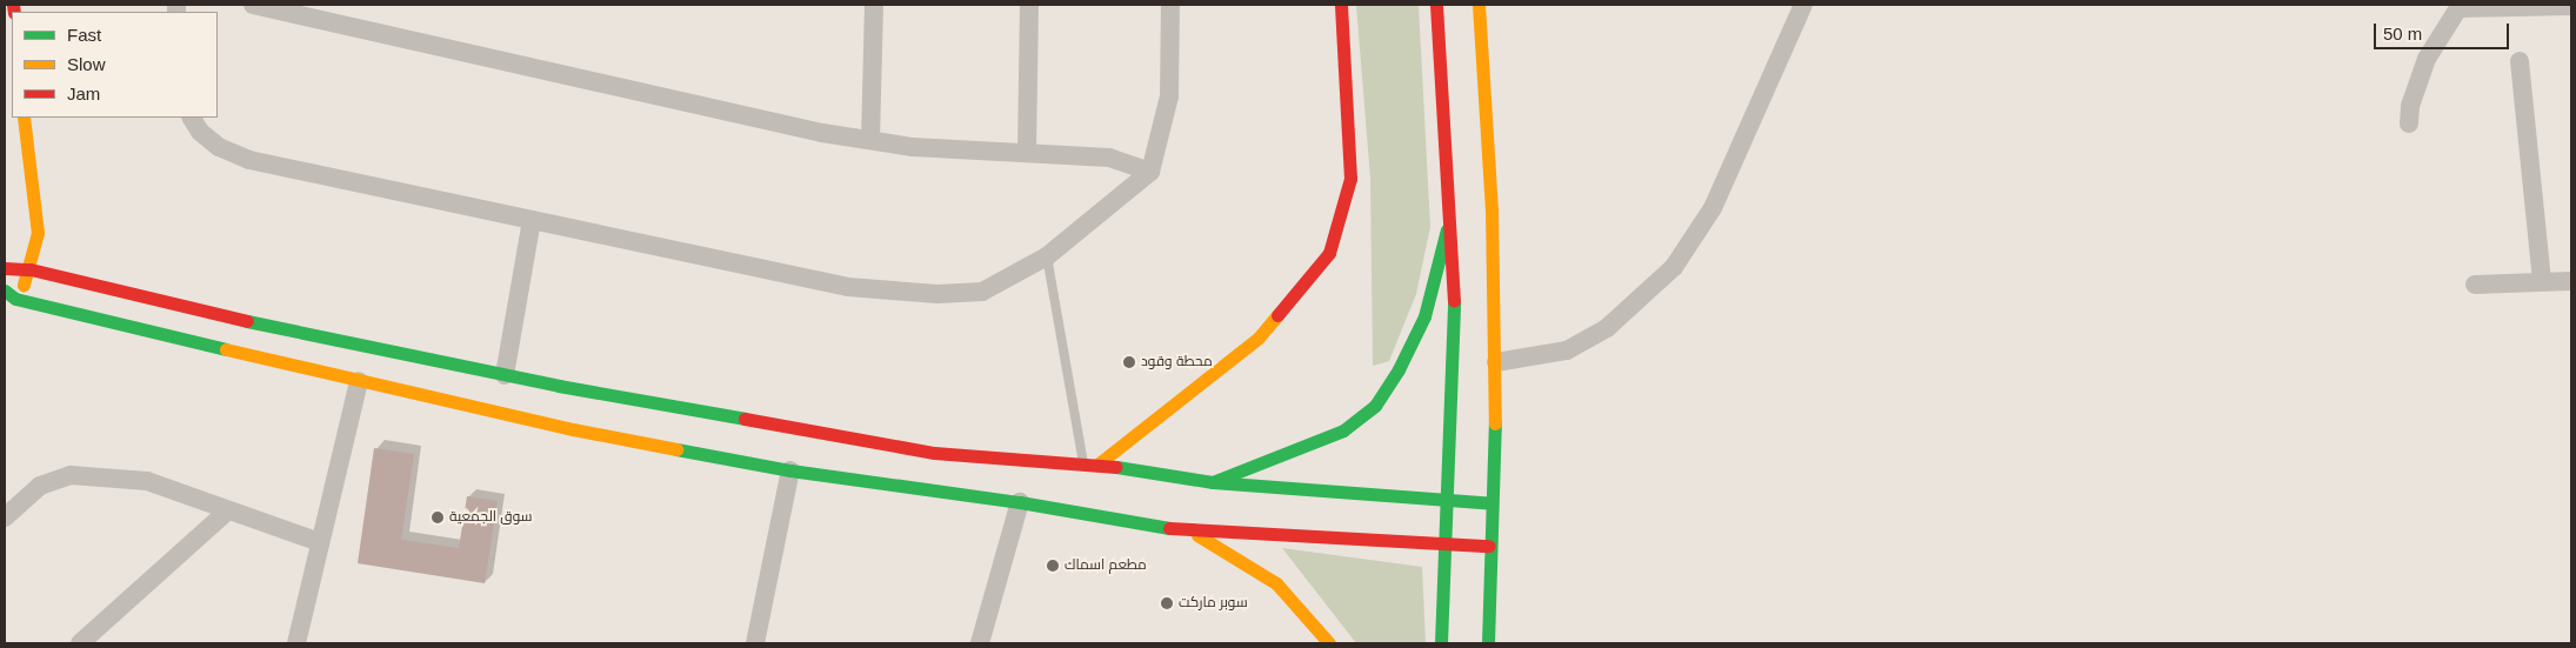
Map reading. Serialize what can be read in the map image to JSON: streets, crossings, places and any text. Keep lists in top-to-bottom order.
{
  "places": [
    "محطة وقود",
    "سوق الجمعية",
    "مطعم اسماك",
    "سوبر ماركت"
  ],
  "legend": ["Fast", "Slow", "Jam"],
  "scale_bar": "50 m"
}
